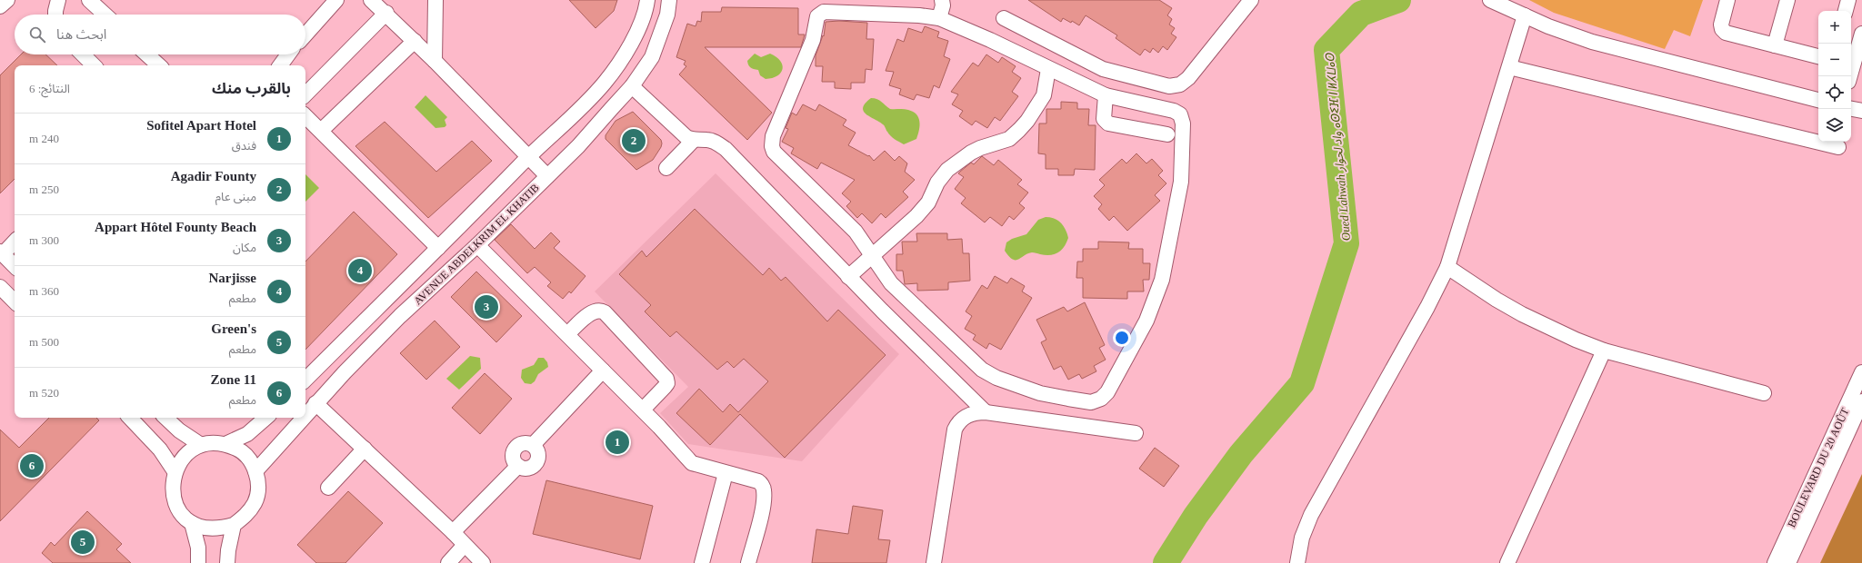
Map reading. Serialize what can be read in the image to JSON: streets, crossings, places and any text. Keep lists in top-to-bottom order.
{
  "streets": {
    "street": ["AVENUE ABDELKRIM EL KHATIB", "BOULEVARD DU 20 AOÛT"]
  },
  "water": ["Oued Lahwah واد لحوار ⴰⵙⵉⴼ ⵏ ⵍⵃⵡⴰⵔ"],
  "page": {
    "map_buttons": ["+", "−"],
    "search": "ابحث هنا",
    "heading": ["بالقرب منك", "النتائج: 6"],
    "list": [
      {
        "mark": "1",
        "name": "Sofitel Apart Hotel",
        "note": "فندق",
        "value": "240 m"
      },
      {
        "mark": "2",
        "name": "Agadir Founty",
        "note": "مبنى عام",
        "value": "250 m"
      },
      {
        "mark": "3",
        "name": "Appart Hôtel Founty Beach",
        "note": "مكان",
        "value": "300 m"
      },
      {
        "mark": "4",
        "name": "Narjisse",
        "note": "مطعم",
        "value": "360 m"
      },
      {
        "mark": "5",
        "name": "Green's",
        "note": "مطعم",
        "value": "500 m"
      },
      {
        "mark": "6",
        "name": "Zone 11",
        "note": "مطعم",
        "value": "520 m"
      }
    ],
    "pins": [
      "2",
      "4",
      "3",
      "1",
      "6",
      "5"
    ]
  }
}
